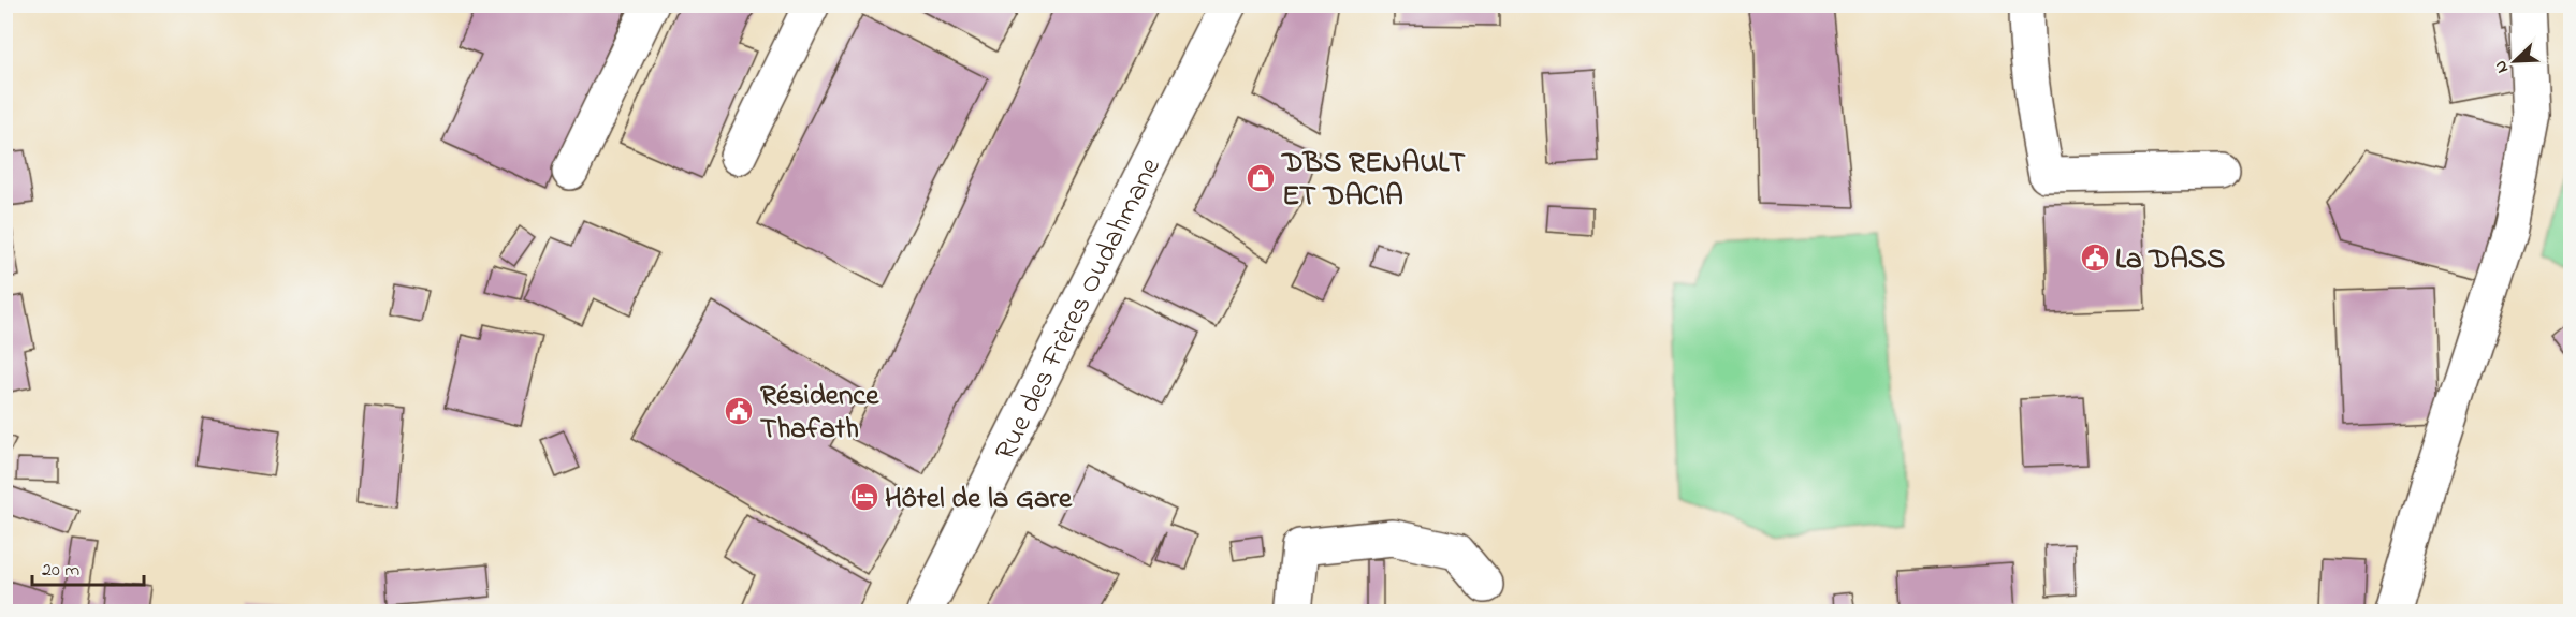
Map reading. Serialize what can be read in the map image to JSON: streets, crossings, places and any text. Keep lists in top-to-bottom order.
{
  "streets": {
    "street": ["Rue des Frères Oudahmane"]
  },
  "places": {
    "shop": ["DBS RENAULT ET DACIA"],
    "public building": ["La DASS", "Résidence Thafath"],
    "hotel": ["Hôtel de la Gare"]
  },
  "scale_bar": "20 m",
  "north": "bottom left"
}
